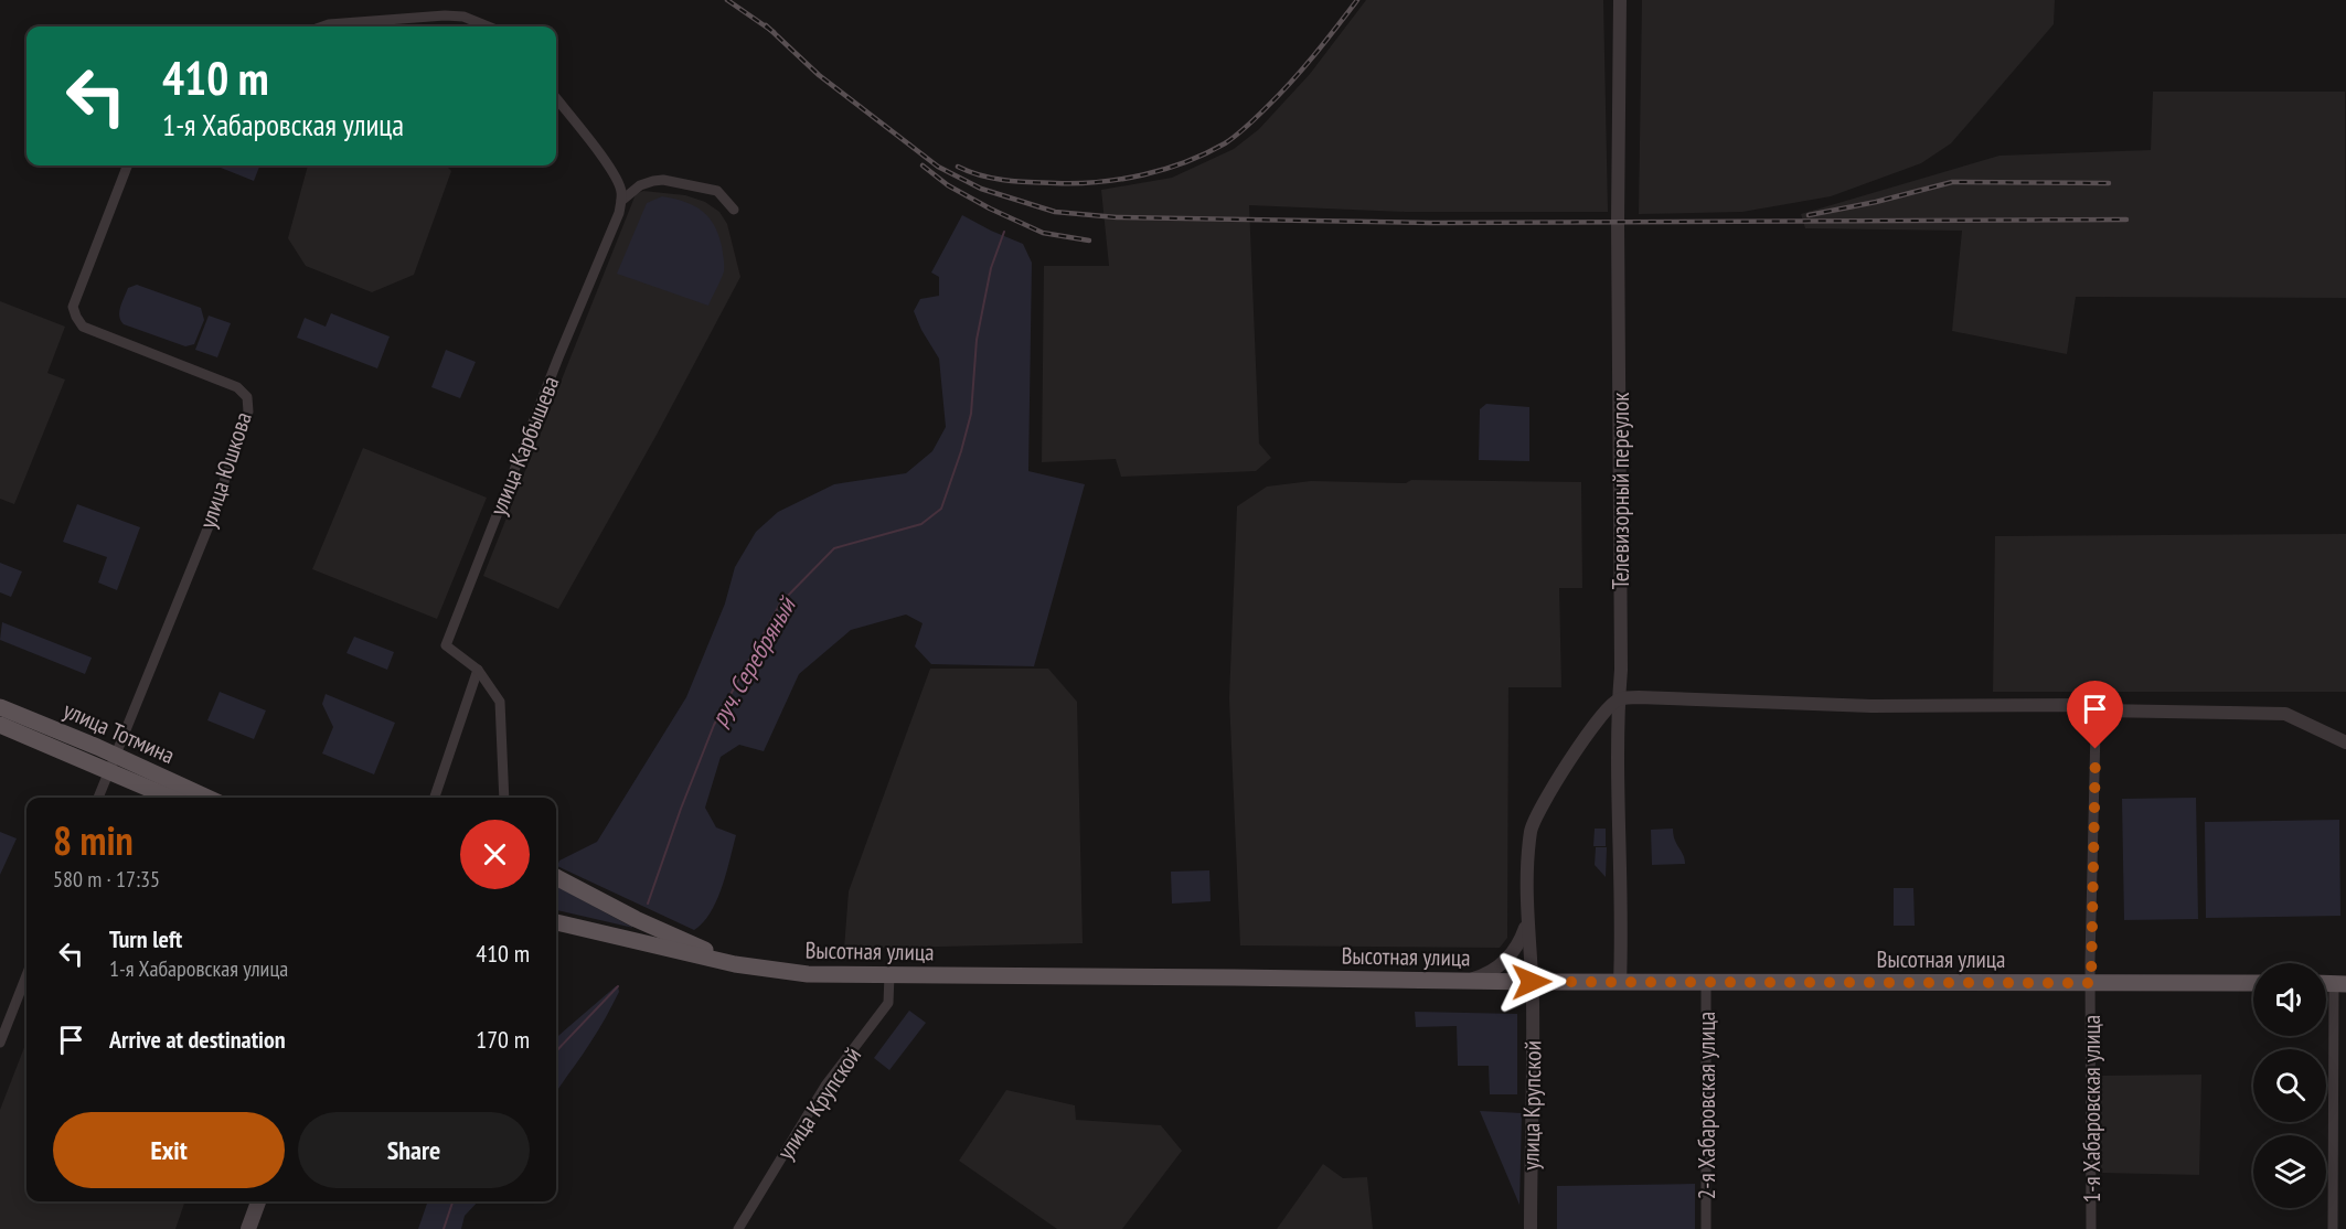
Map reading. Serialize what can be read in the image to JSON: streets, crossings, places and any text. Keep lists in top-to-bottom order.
{
  "streets": {
    "main road": ["улица Тотмина", "Высотная улица"],
    "street": [
      "улица Карбышева",
      "улица Юшкова",
      "Телевизорный переулок",
      "улица Крупской",
      "2-я Хабаровская улица",
      "1-я Хабаровская улица"
    ]
  },
  "crossings": [
    ["улица Юшкова", "улица Тотмина"],
    ["Телевизорный переулок", "Высотная улица"],
    ["Телевизорный переулок", "улица Крупской"],
    ["Высотная улица", "улица Крупской"],
    ["Высотная улица", "2-я Хабаровская улица"],
    ["Высотная улица", "1-я Хабаровская улица"]
  ],
  "water": ["руч. Серебряный"],
  "page": {
    "turn": ["410 m", "1-я Хабаровская улица"],
    "heading": ["8 min", "580 m · 17:35"],
    "list": [
      {
        "name": "Turn left",
        "note": "1-я Хабаровская улица",
        "value": "410 m"
      },
      {
        "name": "Arrive at destination",
        "value": "170 m"
      }
    ],
    "buttons": ["Exit", "Share"]
  }
}
